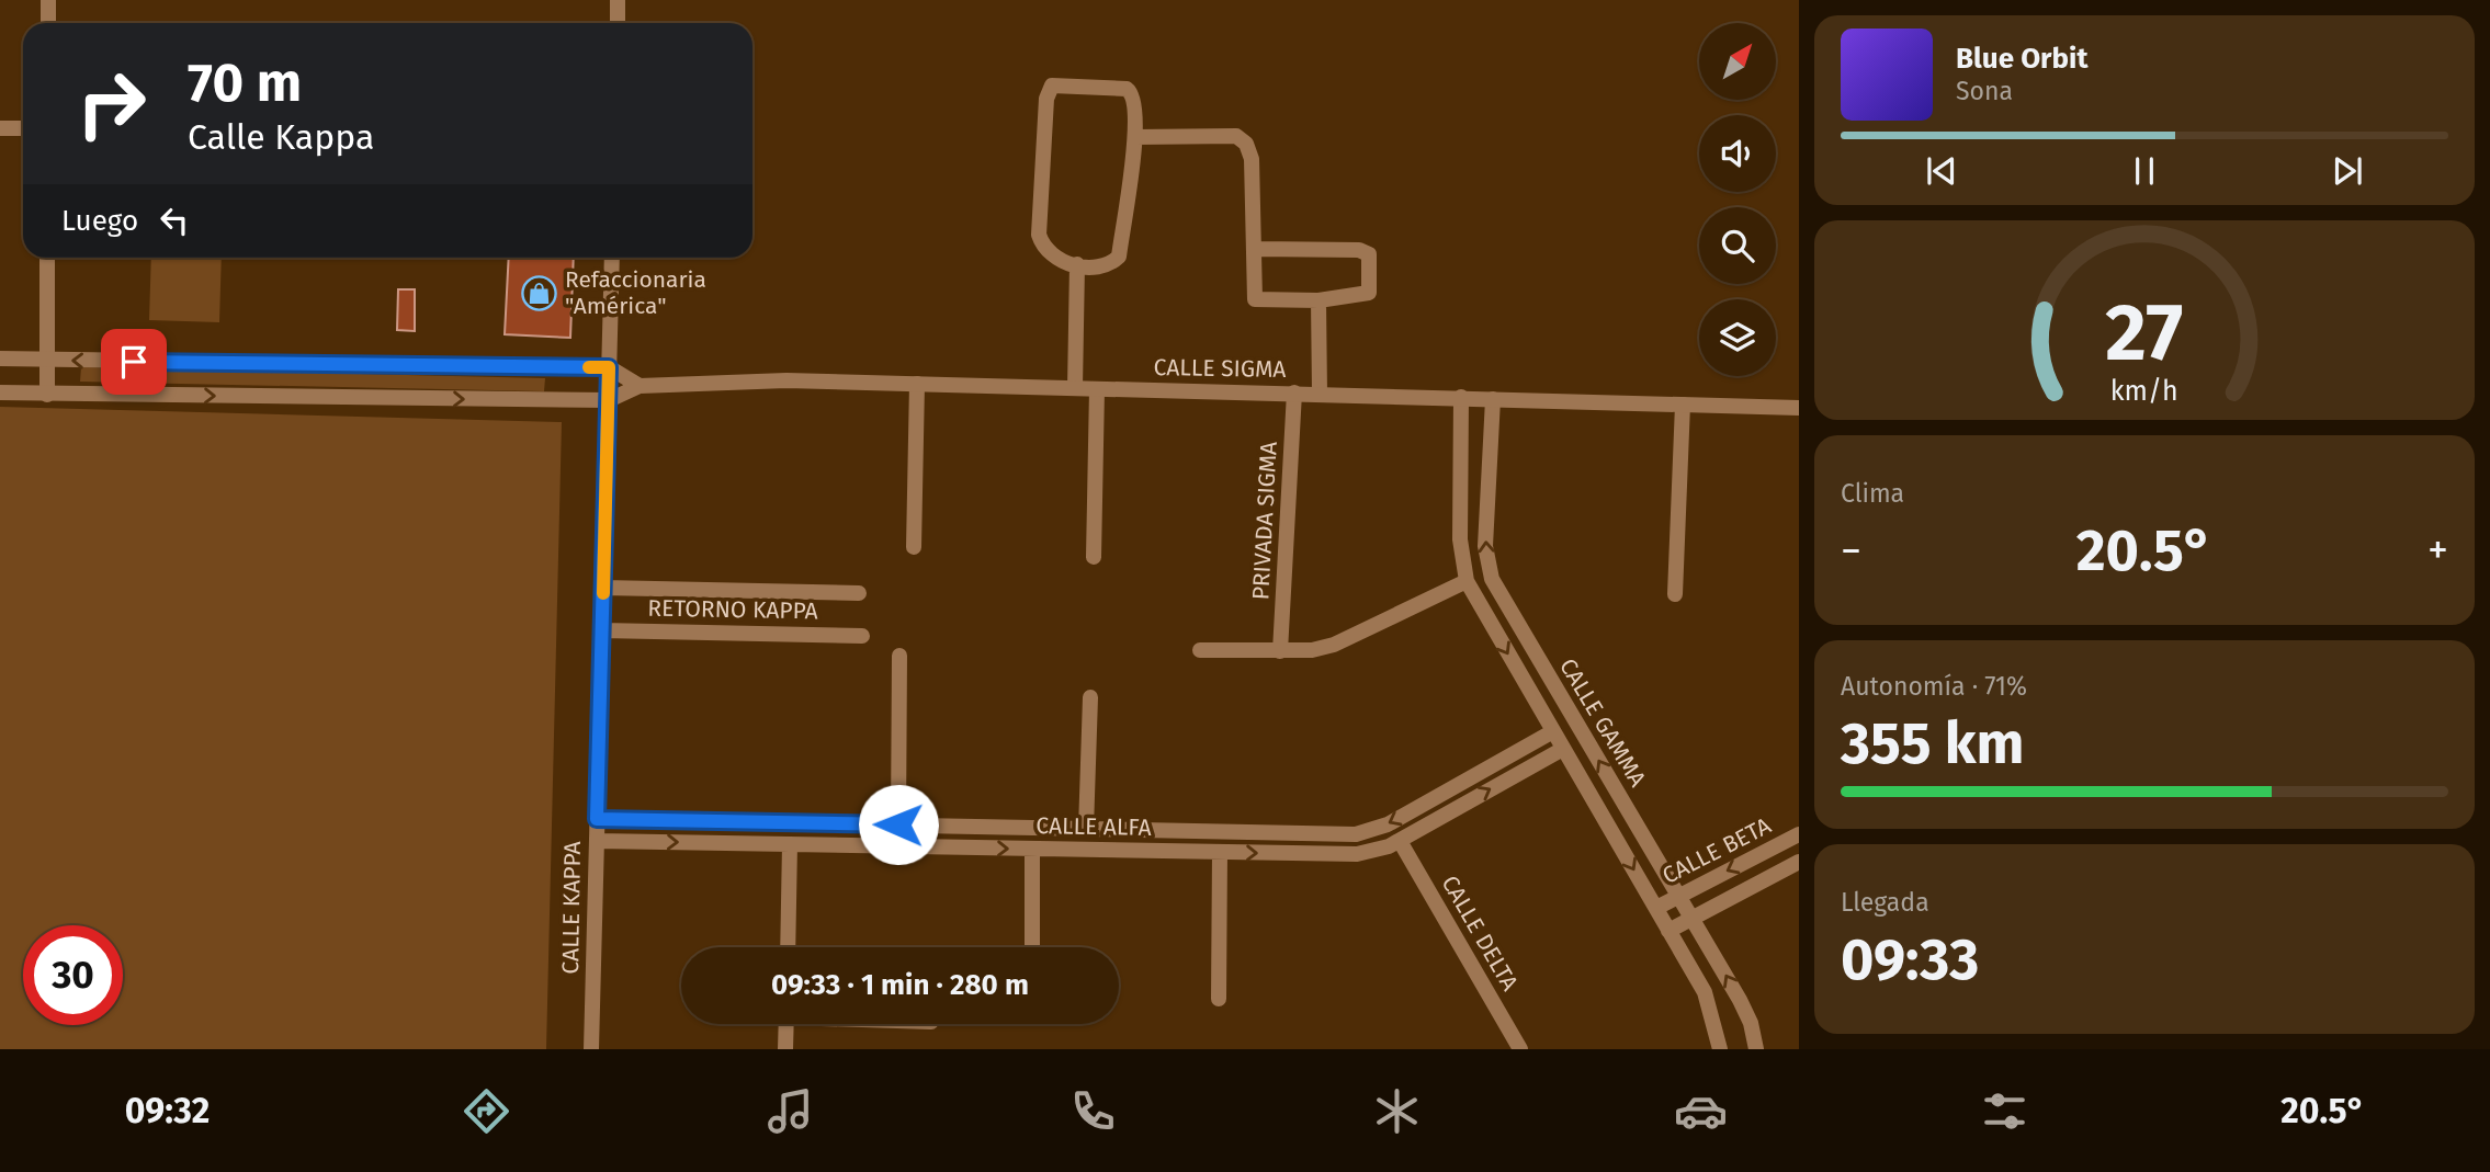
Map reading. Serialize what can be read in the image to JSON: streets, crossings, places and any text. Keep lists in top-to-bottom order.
{
  "streets": {
    "street": [
      "CALLE SIGMA",
      "PRIVADA SIGMA",
      "RETORNO KAPPA",
      "CALLE GAMMA",
      "CALLE ALFA",
      "CALLE BETA",
      "CALLE KAPPA",
      "CALLE DELTA"
    ]
  },
  "crossings": [
    ["CALLE SIGMA", "PRIVADA SIGMA"],
    ["CALLE SIGMA", "CALLE GAMMA"],
    ["RETORNO KAPPA", "CALLE KAPPA"],
    ["CALLE GAMMA", "CALLE ALFA"],
    ["CALLE GAMMA", "CALLE BETA"],
    ["CALLE ALFA", "CALLE KAPPA"],
    ["CALLE ALFA", "CALLE DELTA"]
  ],
  "places": {
    "shop": ["Refaccionaria \"América\""]
  },
  "north": "top right",
  "page": {
    "turn": ["70 m", "Calle Kappa"],
    "song": ["Blue Orbit", "Sona"],
    "then": "Luego",
    "tile": [
      "Clima",
      ["Autonomía · 71%", "355 km"],
      ["Llegada", "09:33"]
    ],
    "heat": ["−", "20.5°", "+"],
    "limit": "30",
    "trip": "09:33 · 1 min · 280 m",
    "tabs": ["09:32", "20.5°"],
    "gauge": ["27", "km/h"]
  }
}
